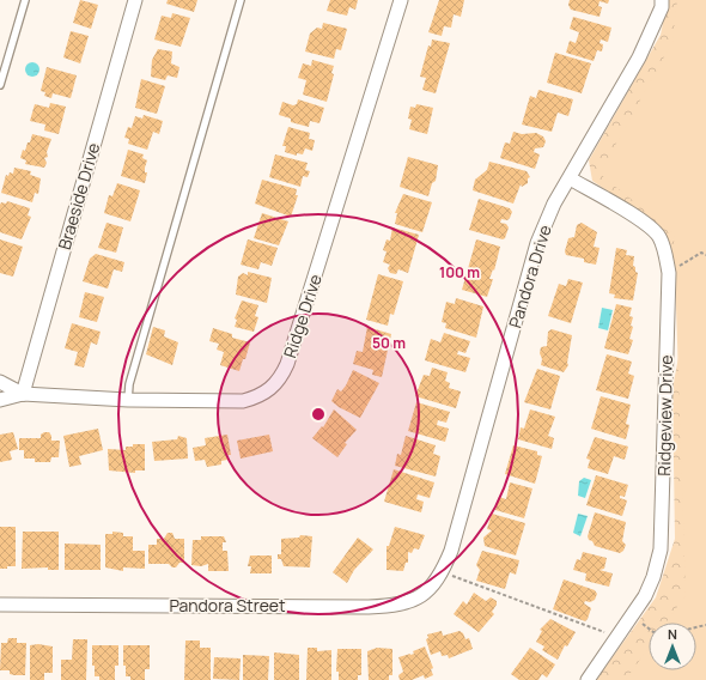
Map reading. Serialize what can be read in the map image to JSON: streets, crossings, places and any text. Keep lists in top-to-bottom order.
{
  "streets": {
    "street": [
      "Braeside Drive",
      "Pandora Drive",
      "Ridge Drive",
      "Ridgeview Drive",
      "Pandora Street"
    ]
  },
  "crossings": [
    ["Braeside Drive", "Ridge Drive"],
    ["Pandora Drive", "Ridgeview Drive"],
    ["Pandora Drive", "Pandora Street"]
  ],
  "north": "top",
  "rings": ["100 m", "50 m"]
}
